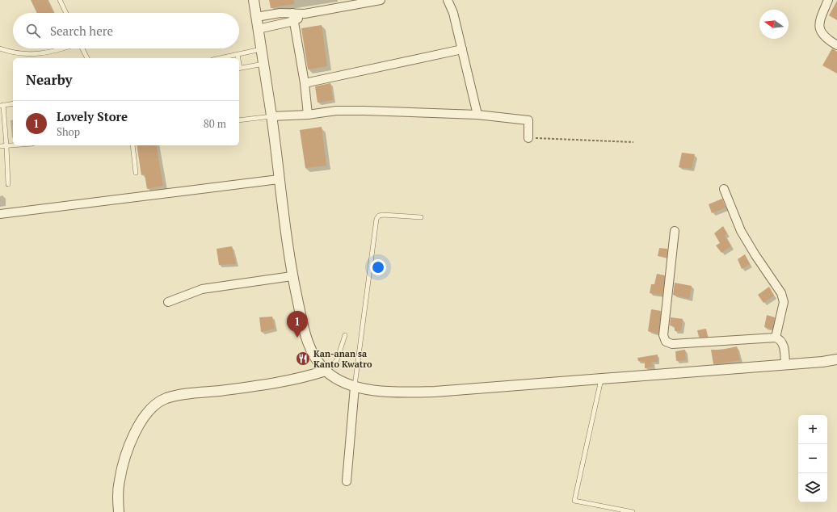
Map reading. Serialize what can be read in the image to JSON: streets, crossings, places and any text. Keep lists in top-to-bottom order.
{
  "places": {
    "restaurant": ["Kan-anan sa Kanto Kwatro"]
  },
  "north": "left",
  "page": {
    "search": "Search here",
    "heading": "Nearby",
    "list": [
      {
        "mark": "1",
        "name": "Lovely Store",
        "note": "Shop",
        "value": "80 m"
      }
    ],
    "pins": "1",
    "map_buttons": ["+", "−"]
  }
}
